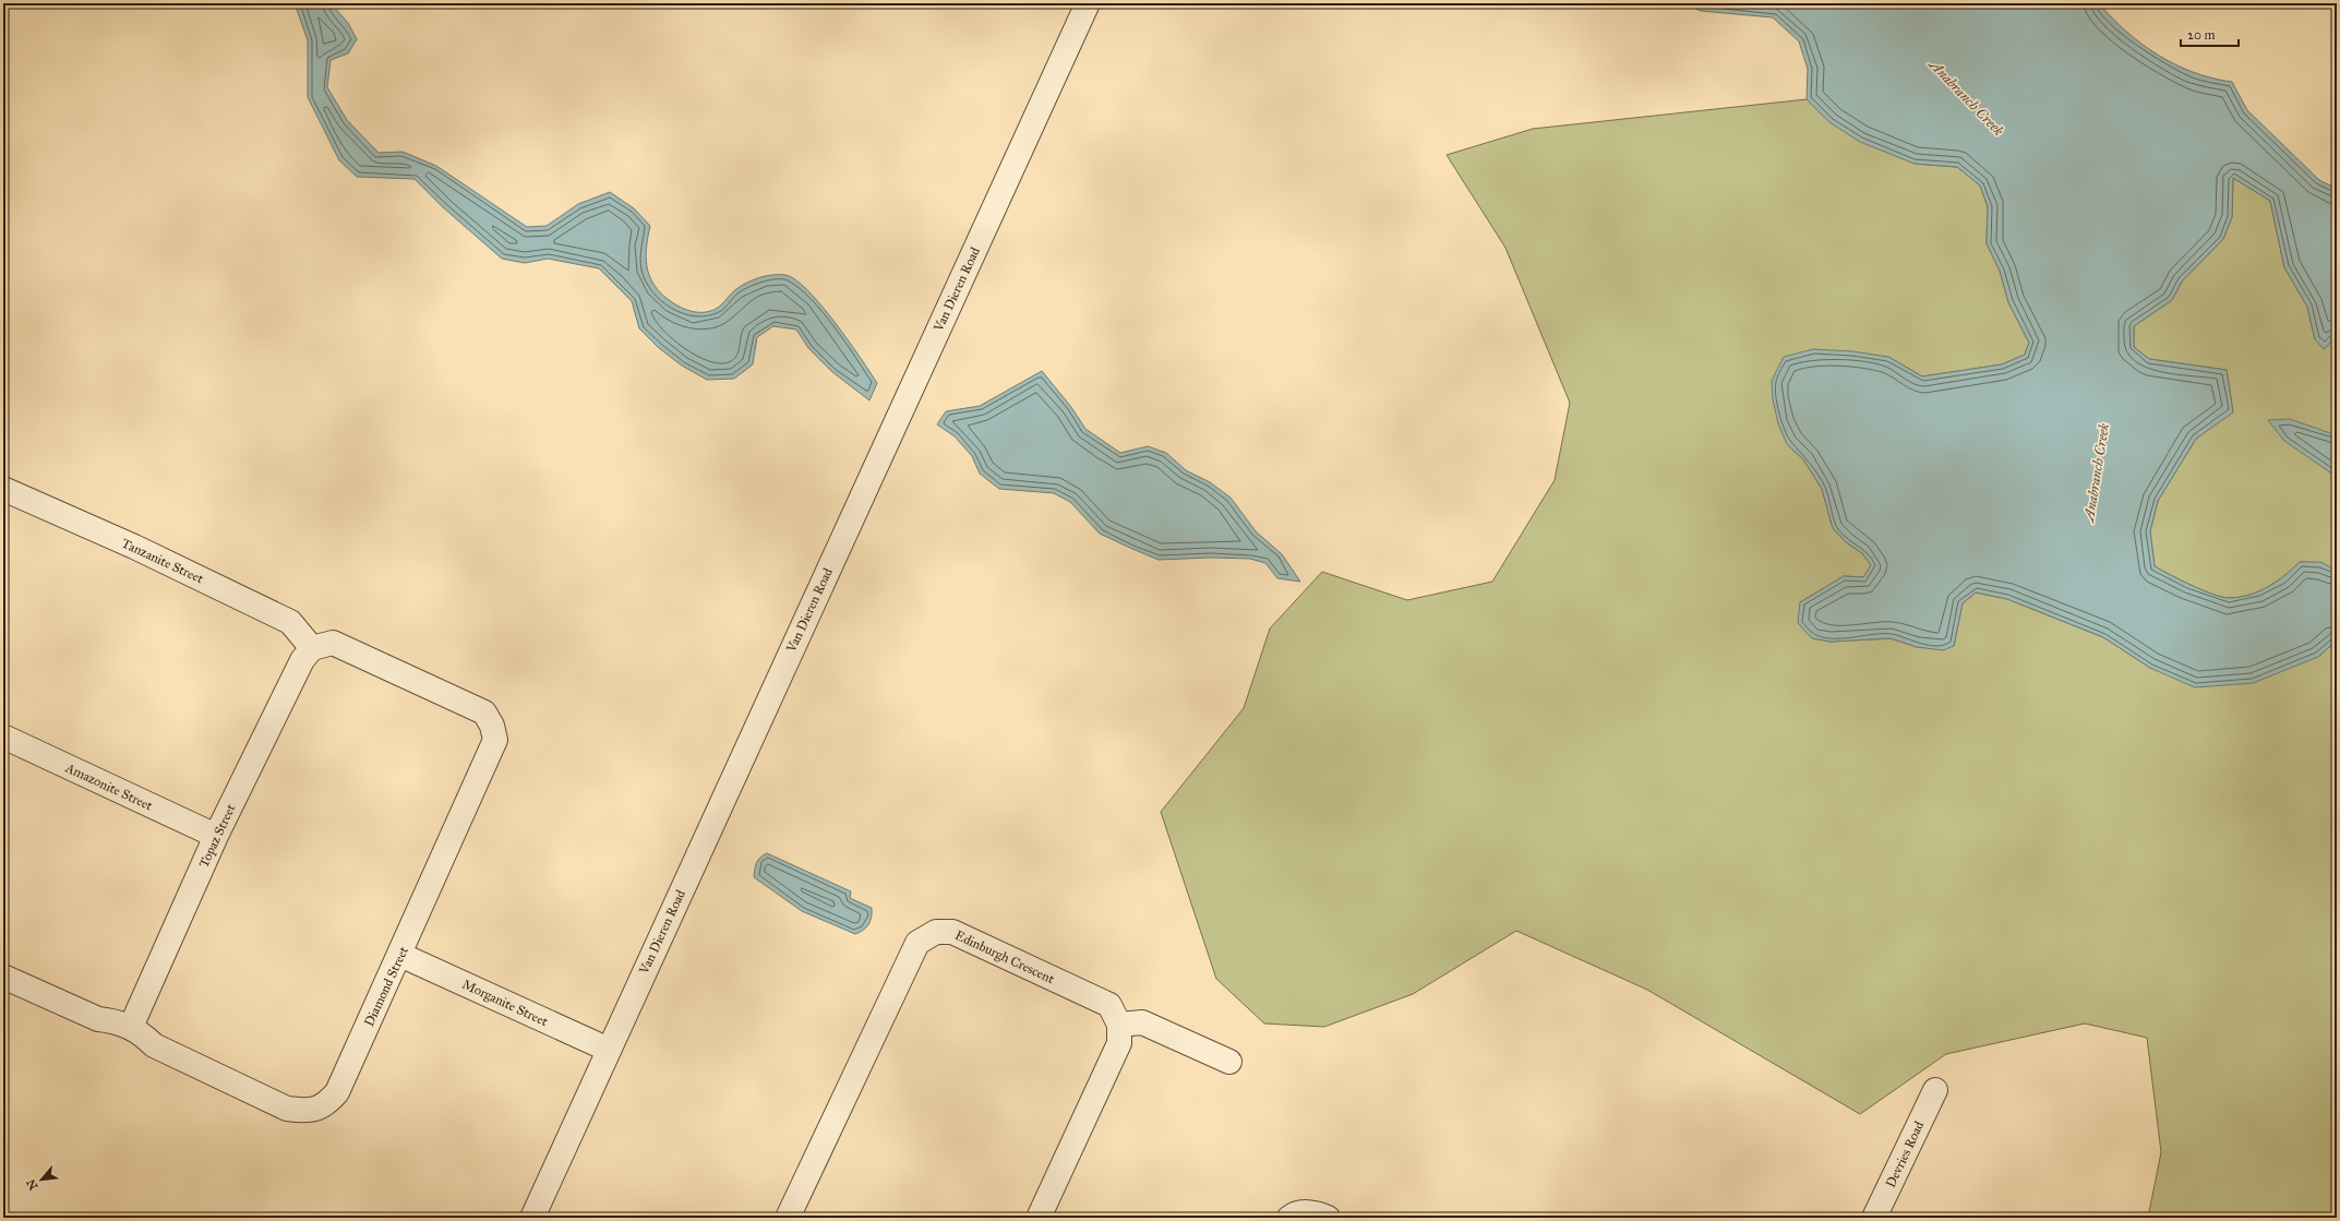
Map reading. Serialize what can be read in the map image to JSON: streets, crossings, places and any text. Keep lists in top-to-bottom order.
{
  "streets": {
    "street": [
      "Van Dieren Road",
      "Tanzanite Street",
      "Amazonite Street",
      "Topaz Street",
      "Edinburgh Crescent",
      "Diamond Street",
      "Morganite Street",
      "Devries Road"
    ]
  },
  "crossings": [
    ["Van Dieren Road", "Morganite Street"],
    ["Tanzanite Street", "Topaz Street"],
    ["Tanzanite Street", "Diamond Street"],
    ["Amazonite Street", "Topaz Street"],
    ["Topaz Street", "Diamond Street"],
    ["Diamond Street", "Morganite Street"]
  ],
  "water": ["Anabranch Creek"],
  "scale_bar": "20 m",
  "north": "bottom left"
}
